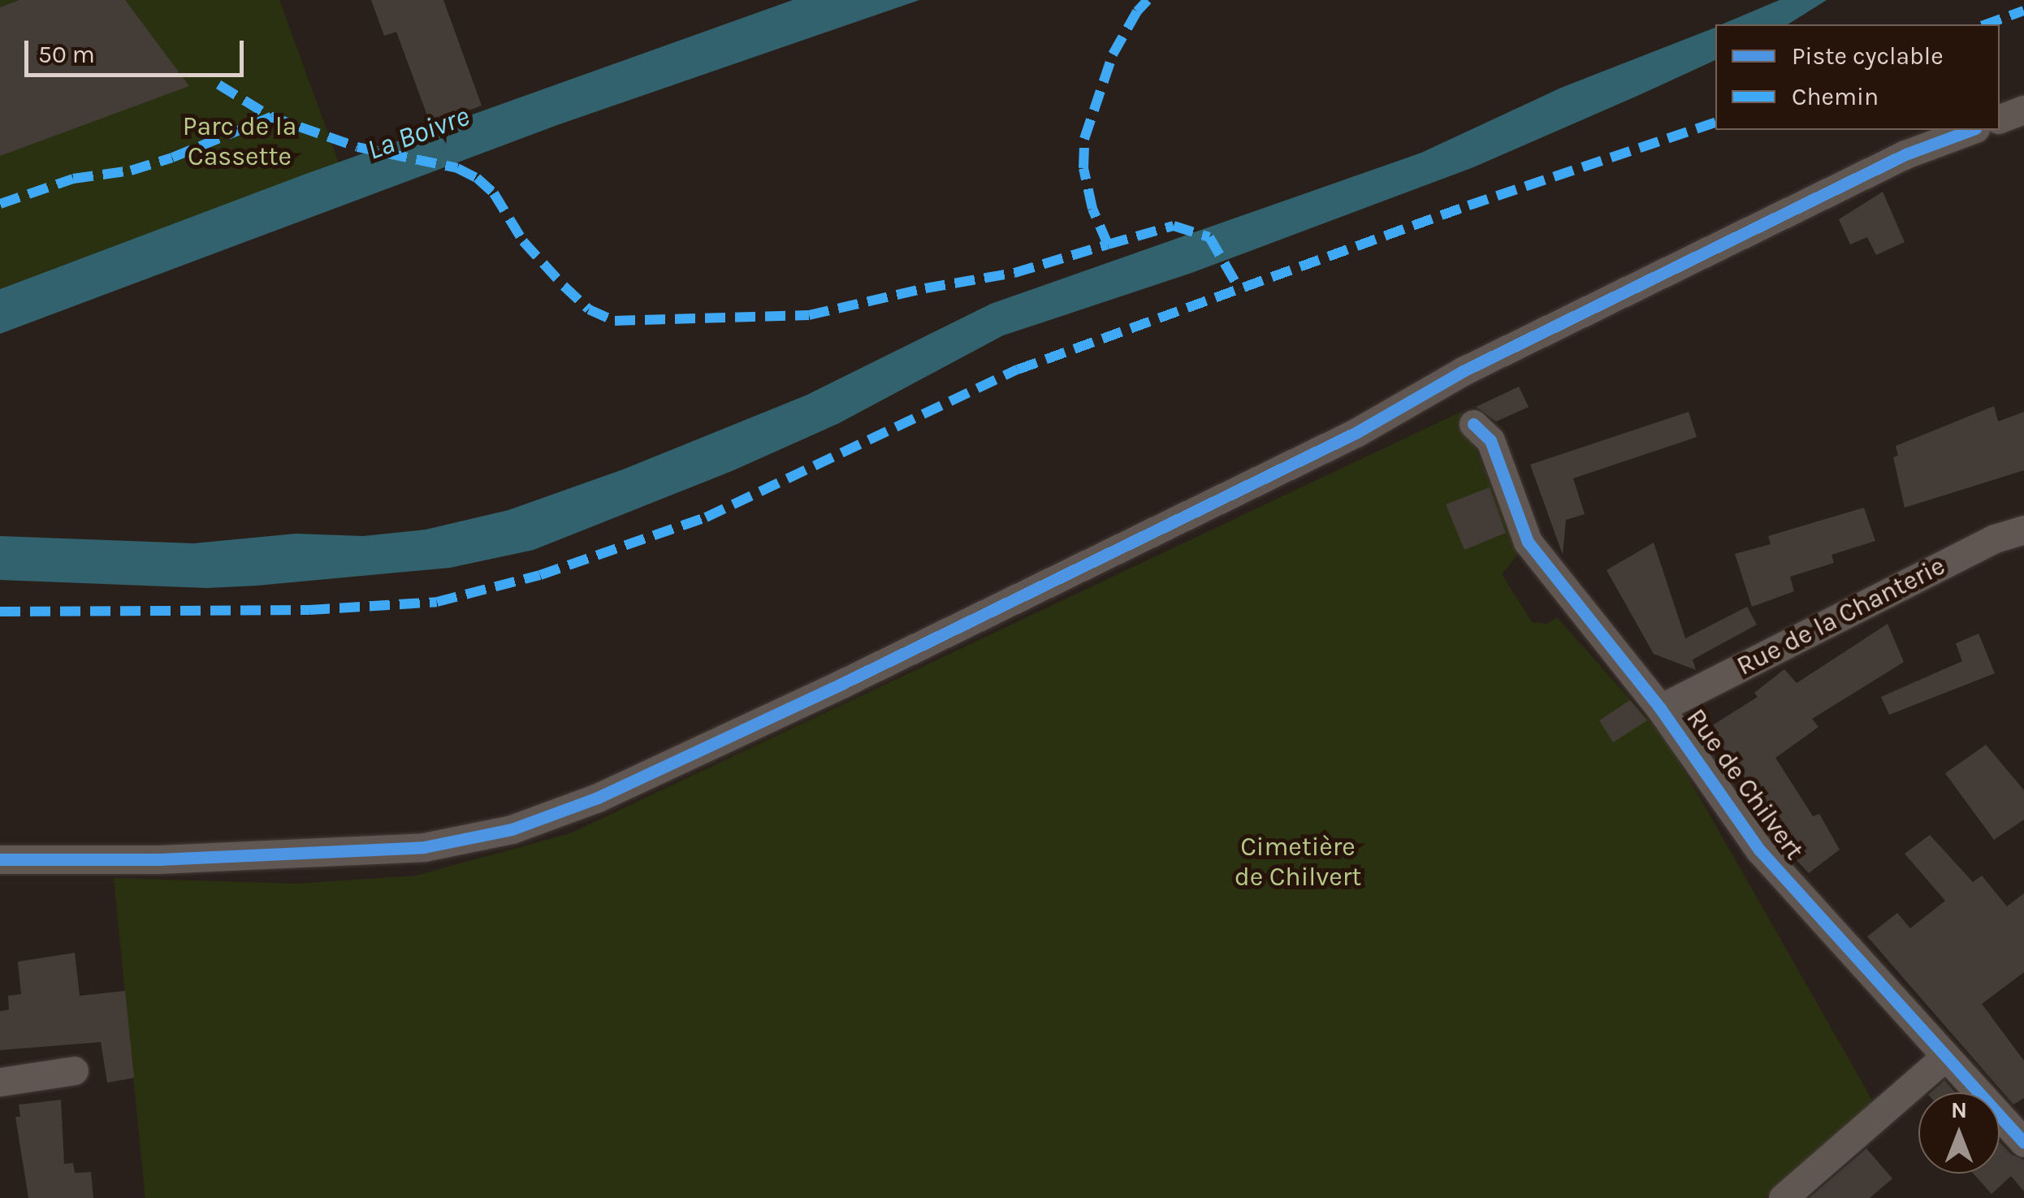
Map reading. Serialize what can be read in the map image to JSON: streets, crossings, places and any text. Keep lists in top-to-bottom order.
{
  "streets": {
    "street": ["Rue de la Chanterie", "Rue de Chilvert"]
  },
  "crossings": [
    ["Rue de la Chanterie", "Rue de Chilvert"]
  ],
  "water": ["La Boivre"],
  "parks": ["Parc de la Cassette", "Cimetière de Chilvert"],
  "legend": ["Piste cyclable", "Chemin"],
  "scale_bar": "50 m",
  "north": "top"
}
